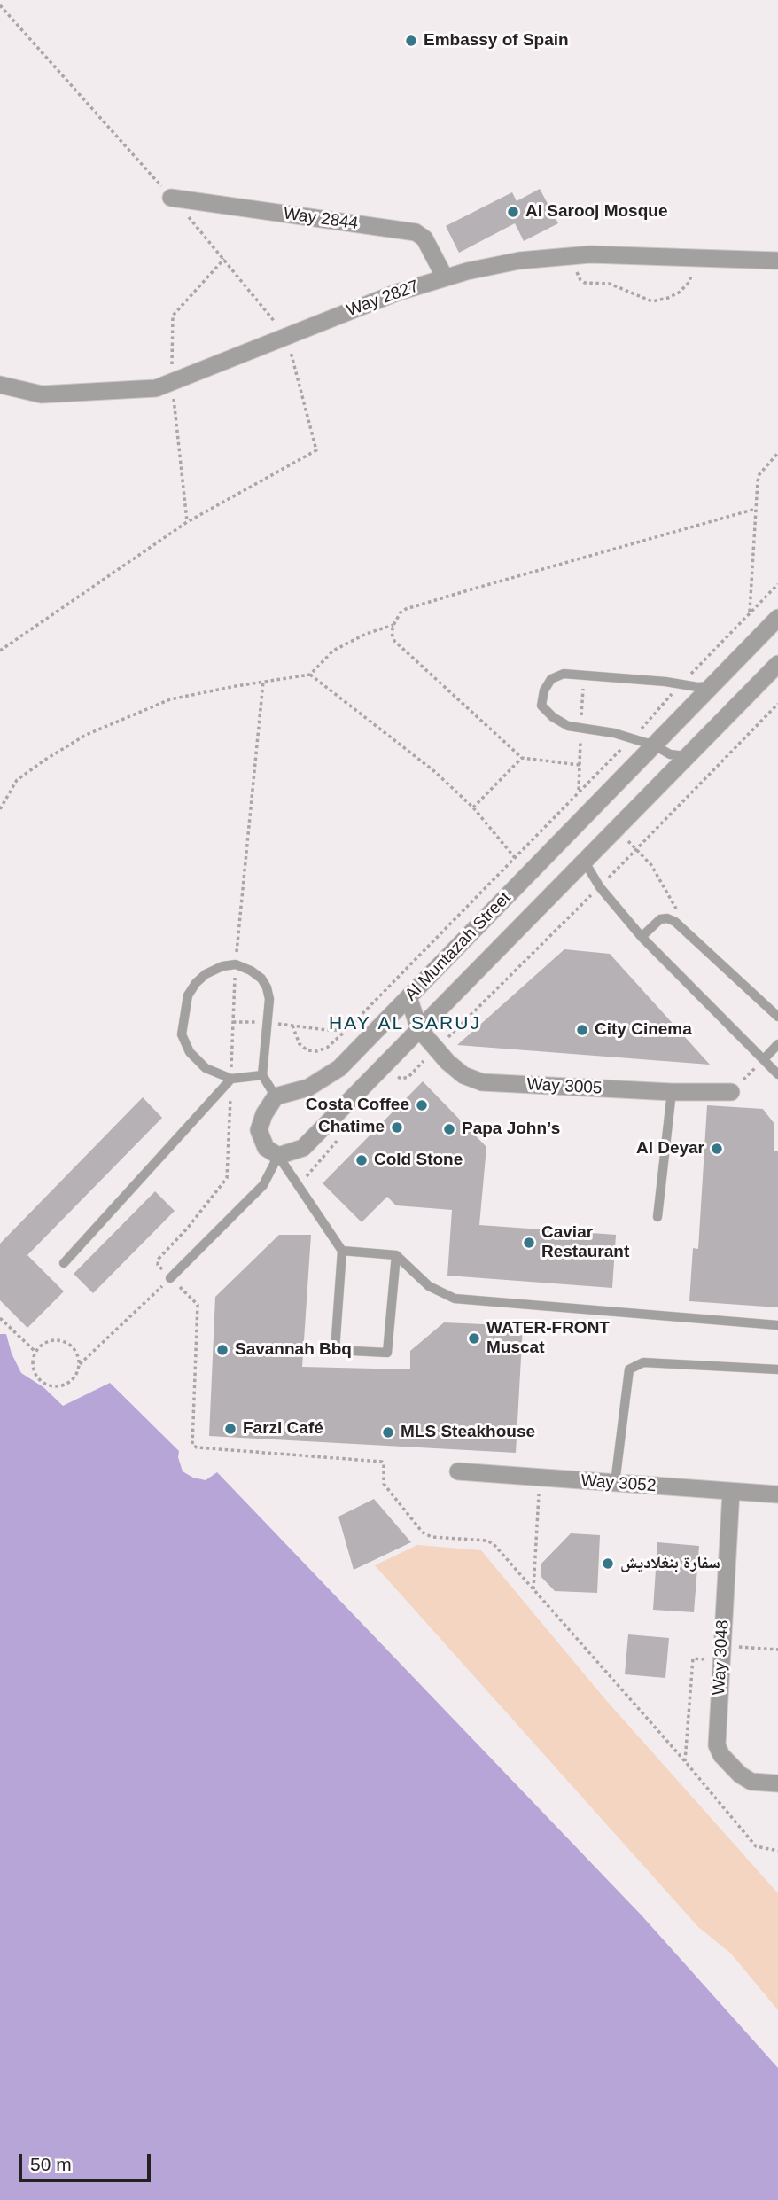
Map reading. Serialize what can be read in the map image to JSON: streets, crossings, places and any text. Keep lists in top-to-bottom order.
{
  "streets": {
    "street": [
      "Way 2844",
      "Way 2827",
      "Al Muntazah Street",
      "Way 3005",
      "Way 3052",
      "Way 3048"
    ]
  },
  "crossings": [
    ["Way 2844", "Way 2827"],
    ["Al Muntazah Street", "Way 3005"],
    ["Way 3052", "Way 3048"]
  ],
  "districts": ["HAY AL SARUJ"],
  "places": [
    "Embassy of Spain",
    "Al Sarooj Mosque",
    "City Cinema",
    "Costa Coffee",
    "Chatime",
    "Papa John’s",
    "Al Deyar",
    "Cold Stone",
    "Caviar Restaurant",
    "WATER-FRONT Muscat",
    "Savannah Bbq",
    "Farzi Café",
    "MLS Steakhouse",
    "سفارة بنغلاديش"
  ],
  "scale_bar": "50 m"
}
